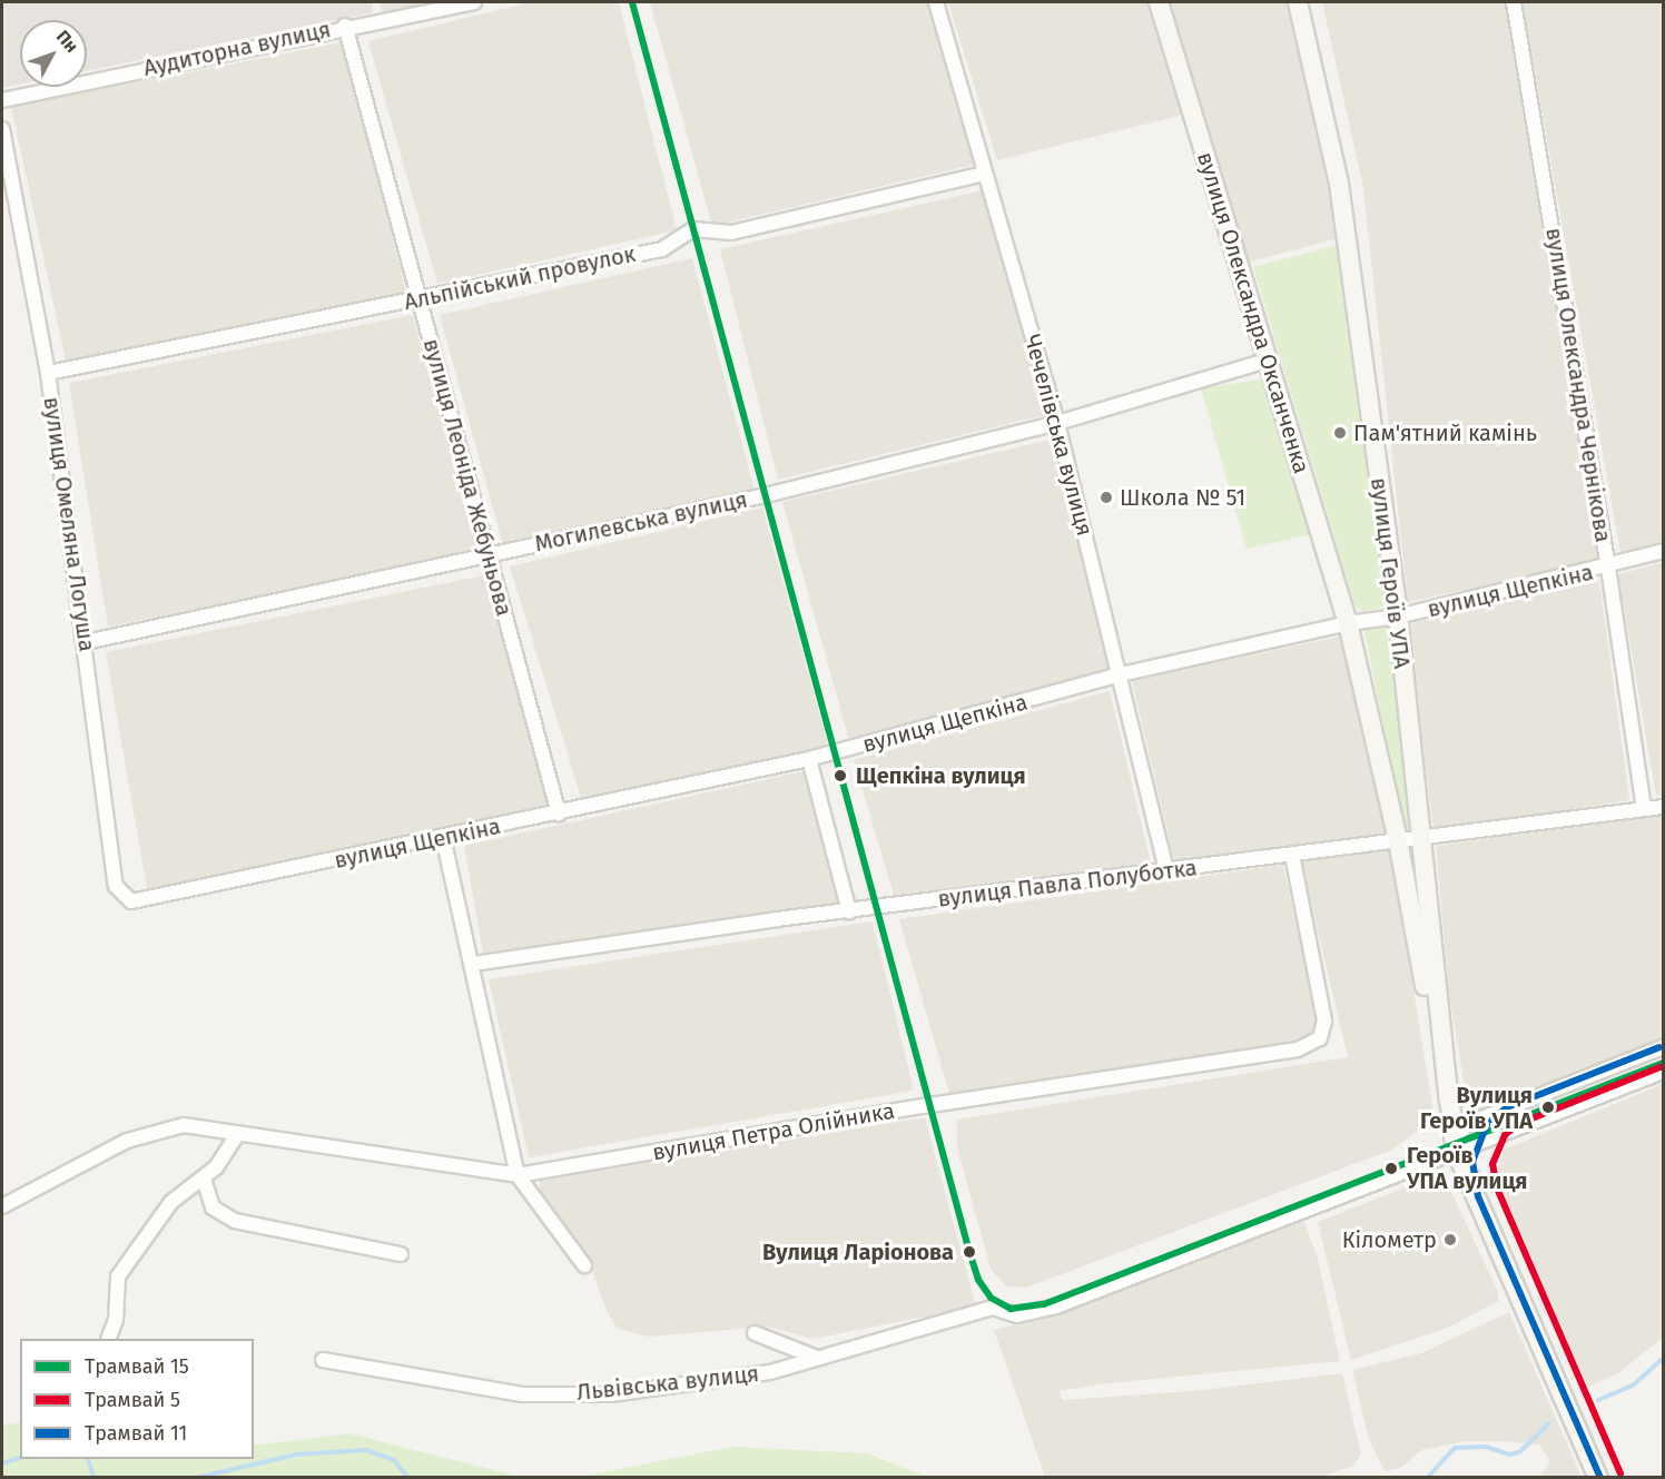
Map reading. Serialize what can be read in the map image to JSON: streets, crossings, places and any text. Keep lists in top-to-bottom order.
{
  "streets": {
    "street": [
      "Аудиторна вулиця",
      "Альпійський провулок",
      "вулиця Олександра Оксанченка",
      "вулиця Олександра Чернікова",
      "Чечелівська вулиця",
      "вулиця Леоніда Жебуньова",
      "Могилевська вулиця",
      "вулиця Омеляна Логуша",
      "вулиця Героїв УПА",
      "вулиця Щепкіна",
      "вулиця Павла Полуботка",
      "вулиця Петра Олійника",
      "Львівська вулиця"
    ]
  },
  "crossings": [
    ["Аудиторна вулиця", "вулиця Леоніда Жебуньова"],
    ["Альпійський провулок", "Чечелівська вулиця"],
    ["Альпійський провулок", "вулиця Леоніда Жебуньова"],
    ["Альпійський провулок", "вулиця Омеляна Логуша"],
    ["вулиця Олександра Оксанченка", "Могилевська вулиця"],
    ["вулиця Олександра Оксанченка", "вулиця Героїв УПА"],
    ["вулиця Олександра Оксанченка", "вулиця Щепкіна"],
    ["вулиця Олександра Чернікова", "вулиця Щепкіна"],
    ["вулиця Олександра Чернікова", "вулиця Павла Полуботка"],
    ["Чечелівська вулиця", "Могилевська вулиця"],
    ["Чечелівська вулиця", "вулиця Щепкіна"],
    ["Чечелівська вулиця", "вулиця Павла Полуботка"],
    ["вулиця Леоніда Жебуньова", "Могилевська вулиця"],
    ["вулиця Леоніда Жебуньова", "вулиця Щепкіна"],
    ["Могилевська вулиця", "вулиця Омеляна Логуша"],
    ["вулиця Омеляна Логуша", "вулиця Щепкіна"],
    ["вулиця Героїв УПА", "вулиця Щепкіна"],
    ["вулиця Героїв УПА", "вулиця Павла Полуботка"],
    ["вулиця Героїв УПА", "Львівська вулиця"],
    ["вулиця Павла Полуботка", "вулиця Петра Олійника"]
  ],
  "places": [
    "Пам'ятний камінь",
    "Школа № 51",
    "Щепкіна вулиця",
    "Вулиця Героїв УПА",
    "Героїв УПА вулиця",
    "Кілометр",
    "Вулиця Ларіонова"
  ],
  "lines": ["tram line 15", "tram line 11", "tram line 5"],
  "legend": ["Трамвай 15", "Трамвай 5", "Трамвай 11"],
  "north": "top right"
}
